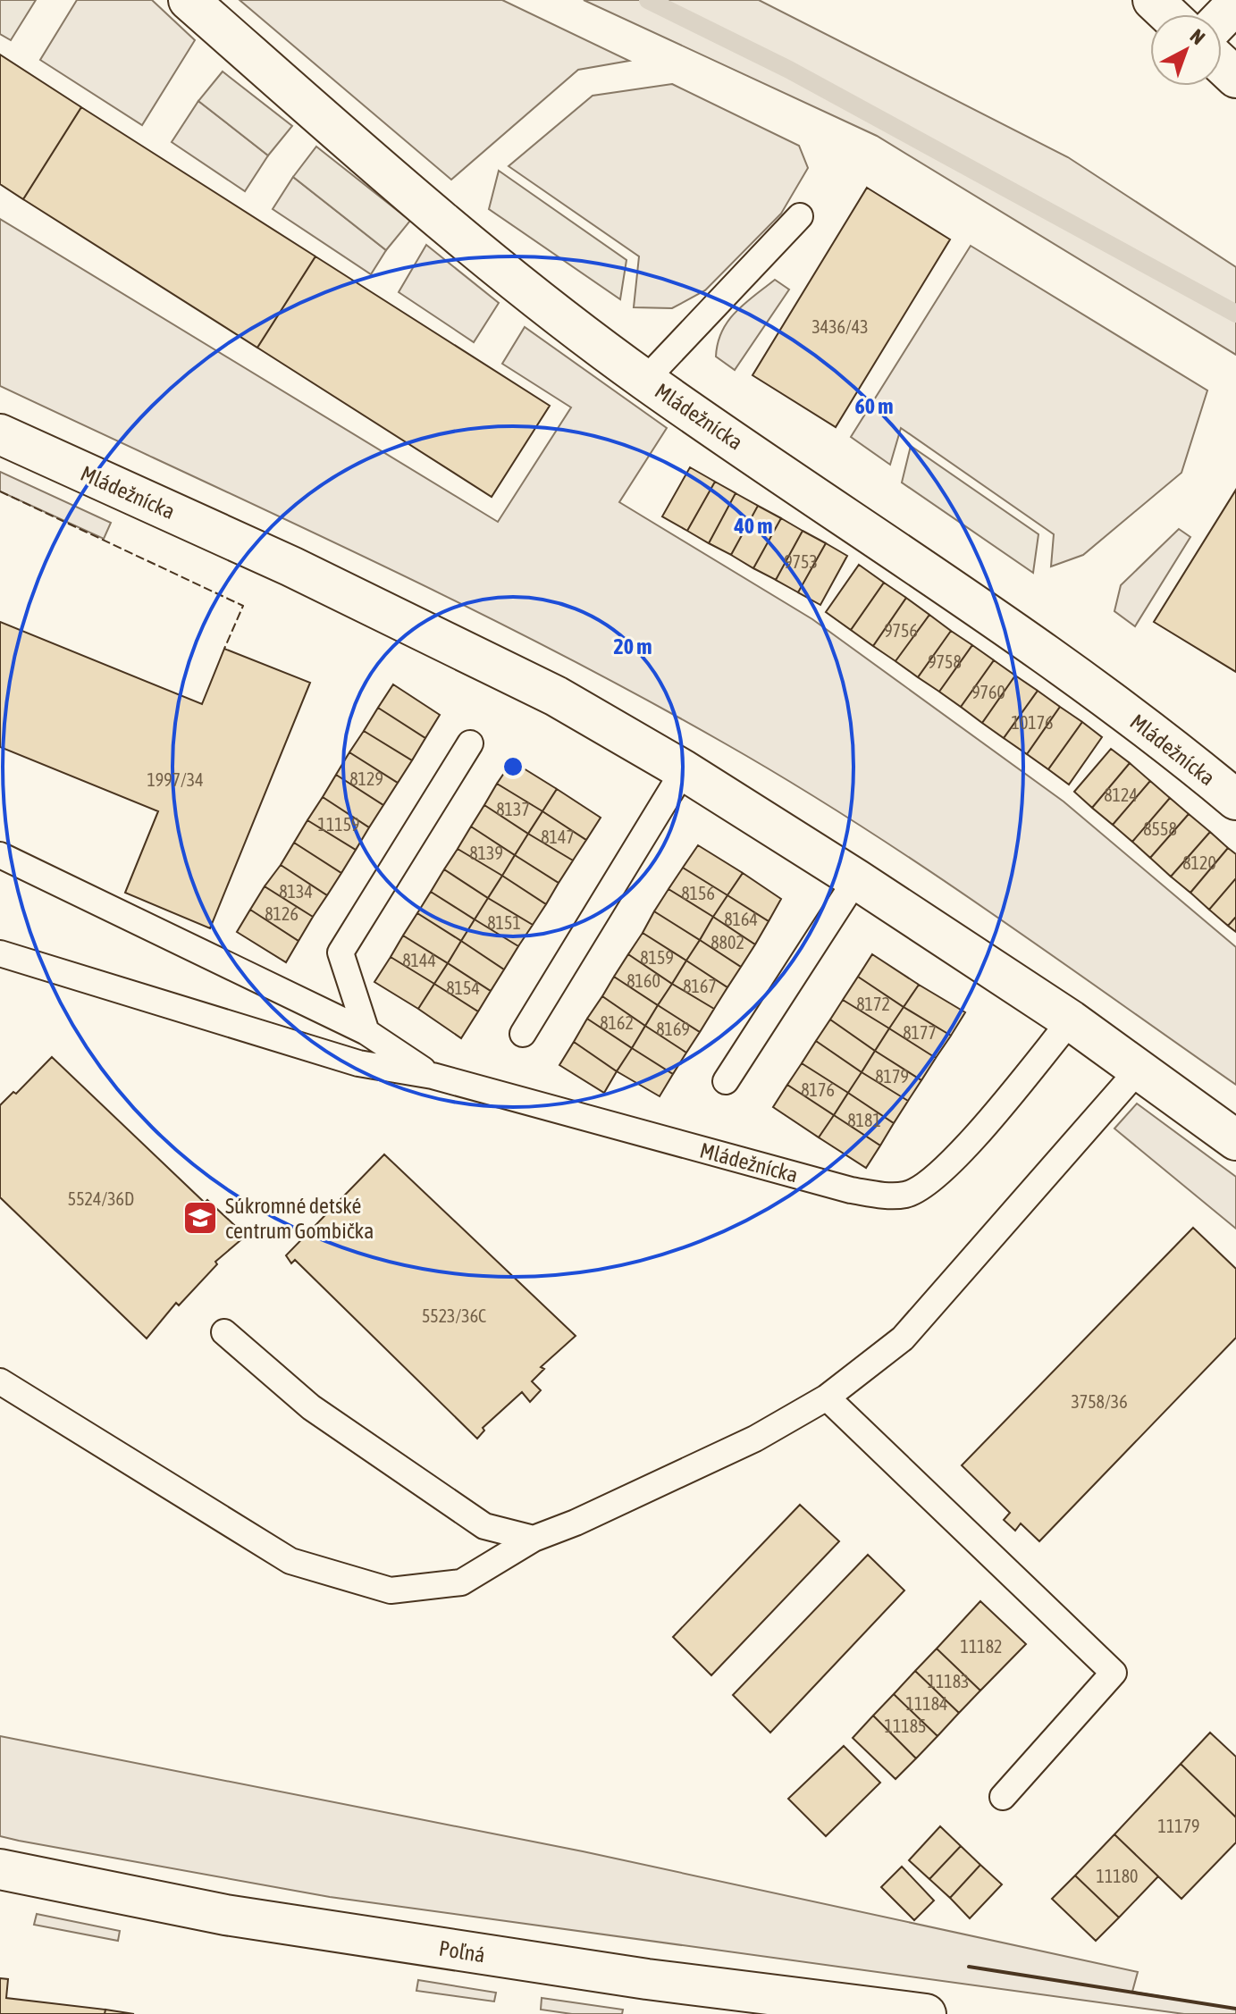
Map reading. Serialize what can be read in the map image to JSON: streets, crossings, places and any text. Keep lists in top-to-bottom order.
{
  "streets": {
    "street": ["Mládežnícka", "Poľná"]
  },
  "places": {
    "school or university": ["Súkromné detské centrum Gombička"]
  },
  "house_numbers": [
    "3436/43",
    "9753",
    "9756",
    "9758",
    "9760",
    "10176",
    "8129",
    "1997/34",
    "8124",
    "8137",
    "11159",
    "8558",
    "8147",
    "8139",
    "8120",
    "8134",
    "8156",
    "8126",
    "8164",
    "8151",
    "8802",
    "8159",
    "8144",
    "8160",
    "8167",
    "8154",
    "8172",
    "8162",
    "8169",
    "8177",
    "8179",
    "8176",
    "8181",
    "5524/36D",
    "5523/36C",
    "3758/36",
    "11182",
    "11183",
    "11184",
    "11185",
    "11179",
    "11180"
  ],
  "north": "top right",
  "rings": ["60 m", "40 m", "20 m"]
}
